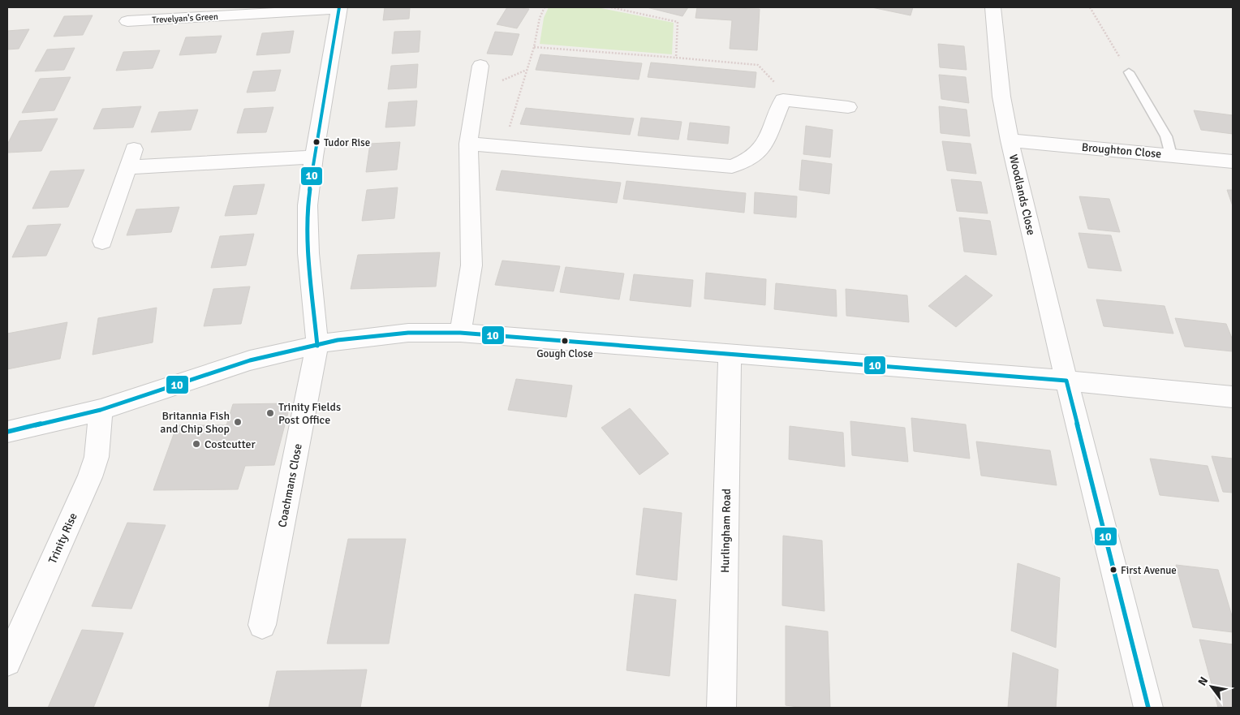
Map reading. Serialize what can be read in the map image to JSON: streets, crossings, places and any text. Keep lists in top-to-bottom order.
{
  "streets": {
    "street": [
      "Trevelyan's Green",
      "Broughton Close",
      "Woodlands Close",
      "Coachmans Close",
      "Hurlingham Road",
      "Trinity Rise"
    ]
  },
  "crossings": [
    ["Trevelyan's Green", "Coachmans Close"],
    ["Broughton Close", "Woodlands Close"]
  ],
  "places": [
    "Tudor Rise",
    "Gough Close",
    "Trinity Fields Post Office",
    "Britannia Fish and Chip Shop",
    "Costcutter",
    "First Avenue"
  ],
  "lines": ["transit line 10"],
  "north": "top left"
}
